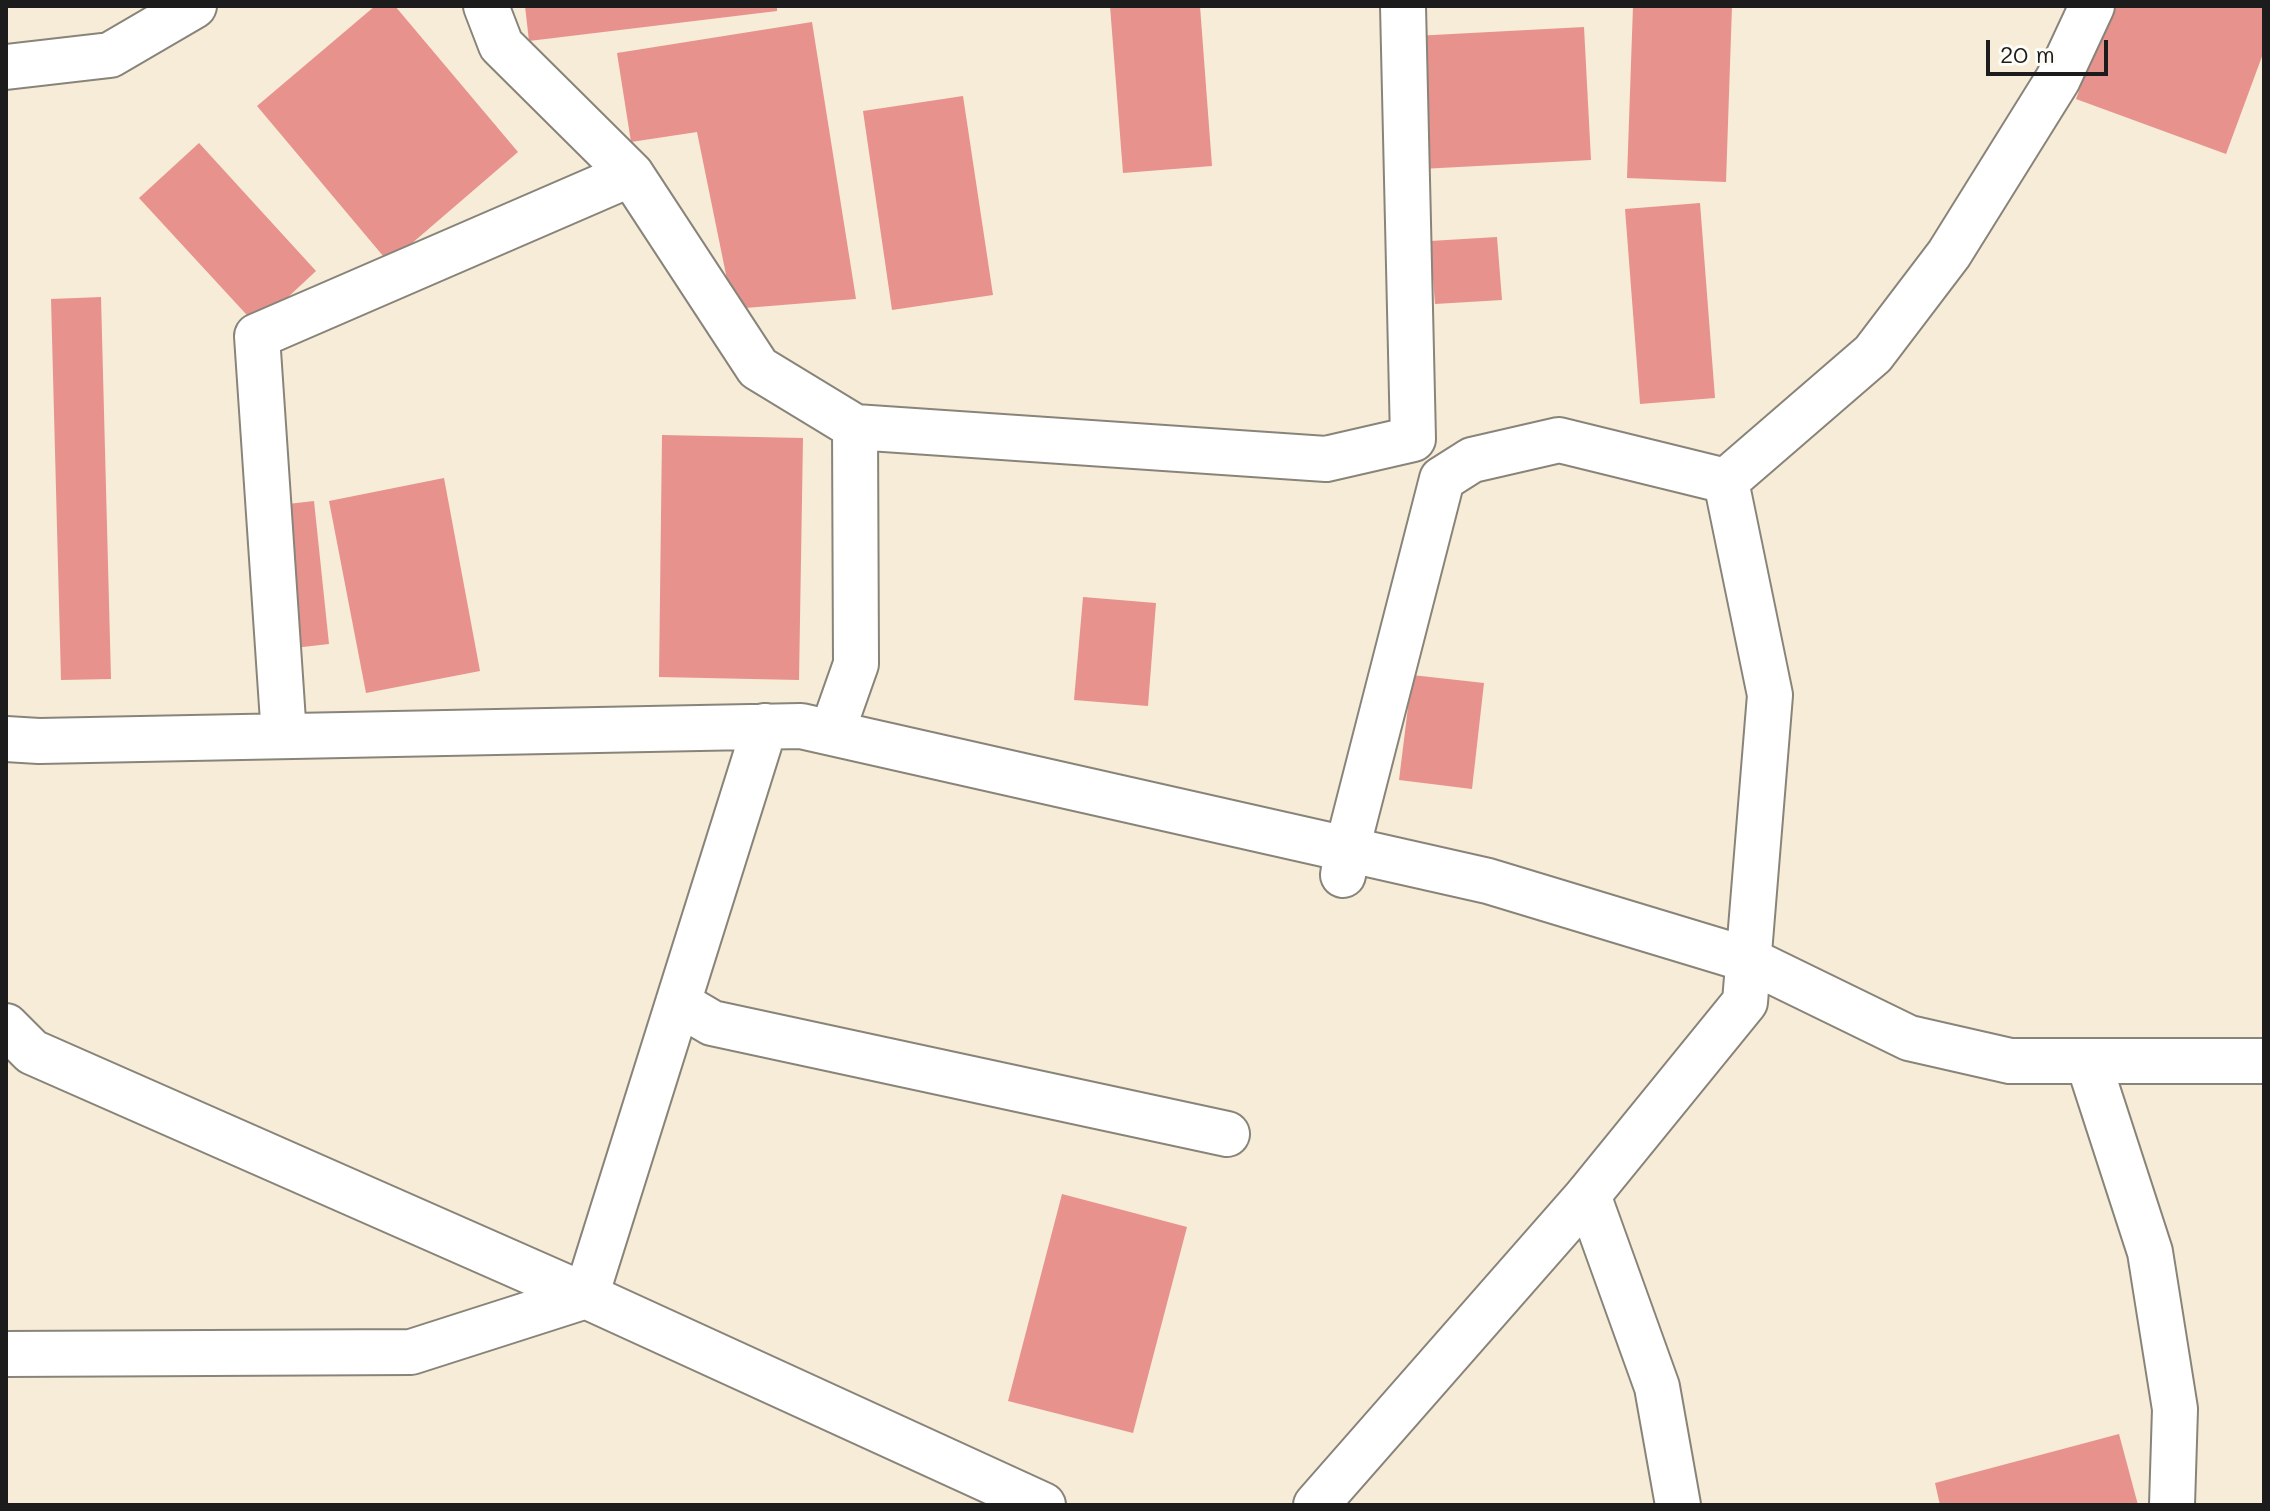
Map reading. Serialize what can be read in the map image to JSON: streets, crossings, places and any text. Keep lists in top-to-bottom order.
{
  "scale_bar": "20 m"
}
